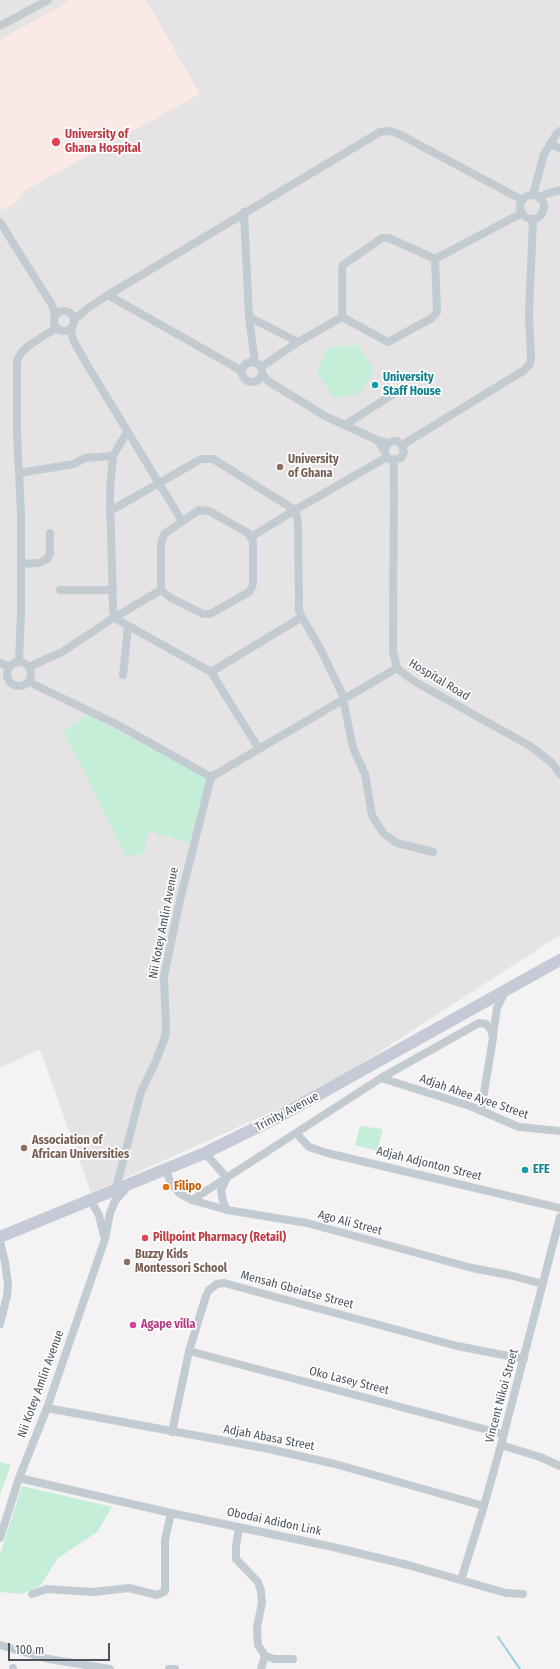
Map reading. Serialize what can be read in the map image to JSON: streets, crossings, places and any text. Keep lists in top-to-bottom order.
{
  "streets": {
    "street": [
      "Hospital Road",
      "Nii Kotey Amlin Avenue",
      "Adjah Ahee Ayee Street",
      "Trinity Avenue",
      "Adjah Adjonton Street",
      "Ago Ali Street",
      "Mensah Gbeiatse Street",
      "Oko Lasey Street",
      "Vincent Nikoi Street",
      "Adjah Abasa Street",
      "Obodai Adidon Link"
    ]
  },
  "crossings": [
    ["Nii Kotey Amlin Avenue", "Trinity Avenue"],
    ["Nii Kotey Amlin Avenue", "Adjah Abasa Street"],
    ["Nii Kotey Amlin Avenue", "Obodai Adidon Link"],
    ["Trinity Avenue", "Ago Ali Street"],
    ["Ago Ali Street", "Vincent Nikoi Street"],
    ["Mensah Gbeiatse Street", "Oko Lasey Street"],
    ["Mensah Gbeiatse Street", "Vincent Nikoi Street"],
    ["Mensah Gbeiatse Street", "Adjah Abasa Street"],
    ["Oko Lasey Street", "Vincent Nikoi Street"],
    ["Vincent Nikoi Street", "Adjah Abasa Street"],
    ["Vincent Nikoi Street", "Obodai Adidon Link"]
  ],
  "places": [
    "University of Ghana Hospital",
    "University Staff House",
    "University of Ghana",
    "Association of African Universities",
    "EFE",
    "Filipo",
    "Pillpoint Pharmacy (Retail)",
    "Buzzy Kids Montessori School",
    "Agape villa"
  ],
  "scale_bar": "100 m"
}
